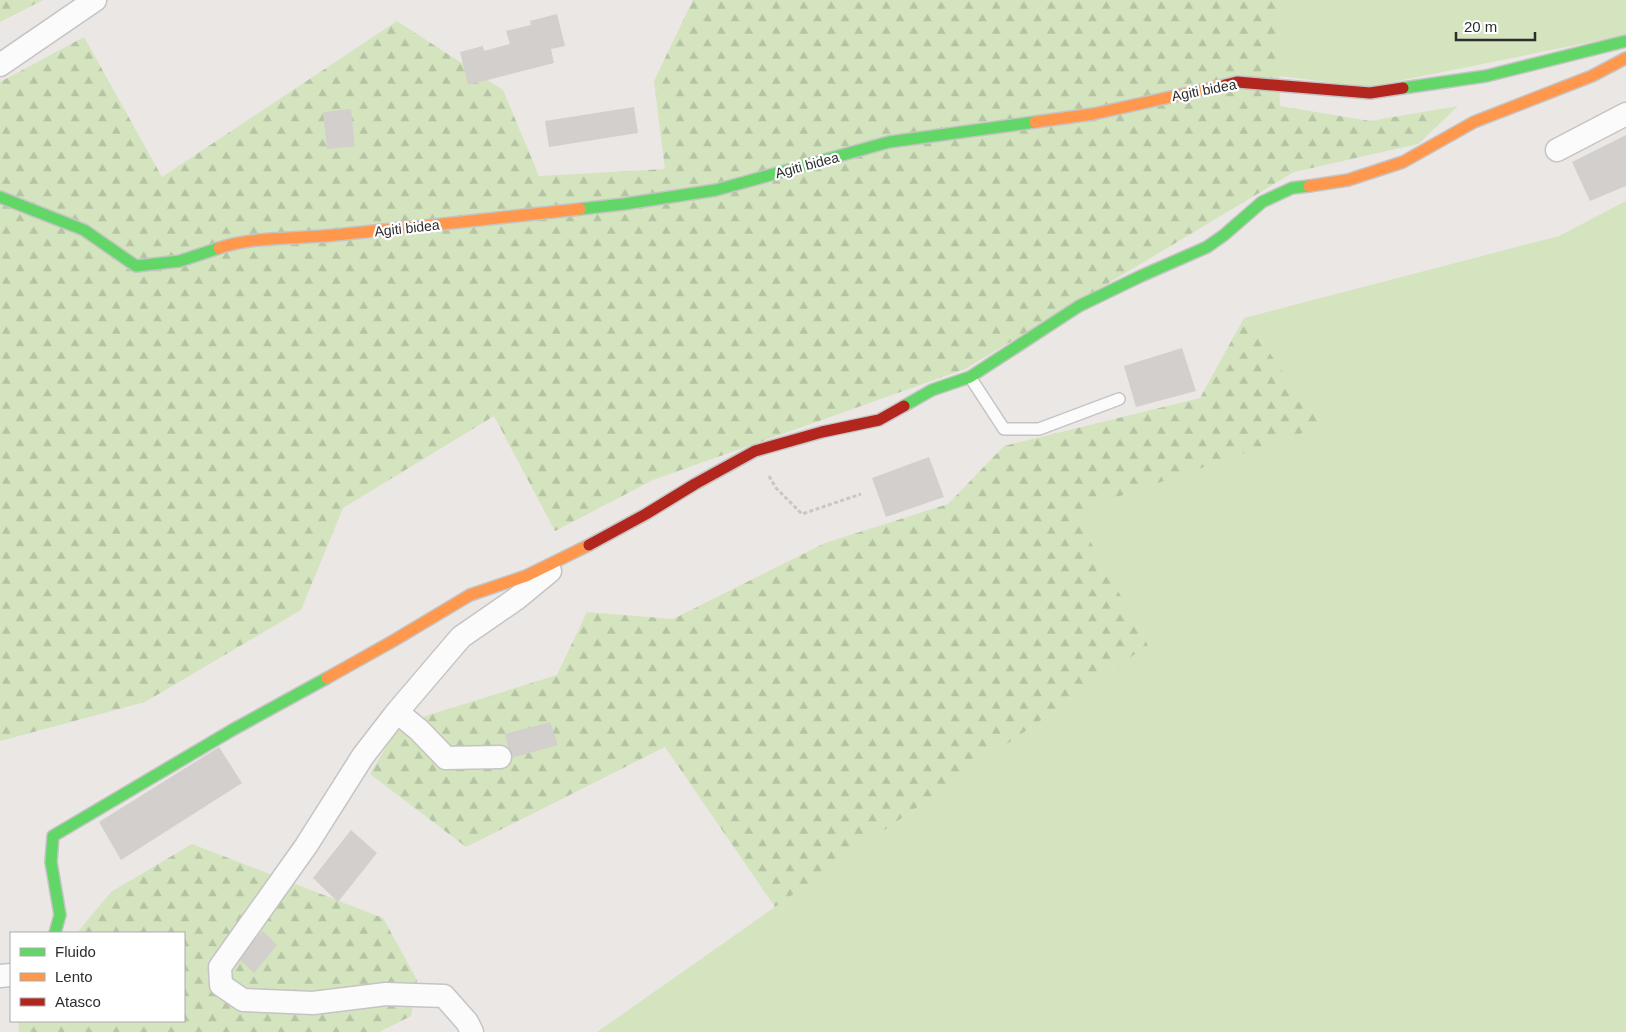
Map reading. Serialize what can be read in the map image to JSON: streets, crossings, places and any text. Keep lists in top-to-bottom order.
{
  "streets": {
    "street": ["Agiti bidea"]
  },
  "legend": ["Fluido", "Lento", "Atasco"],
  "scale_bar": "20 m"
}
